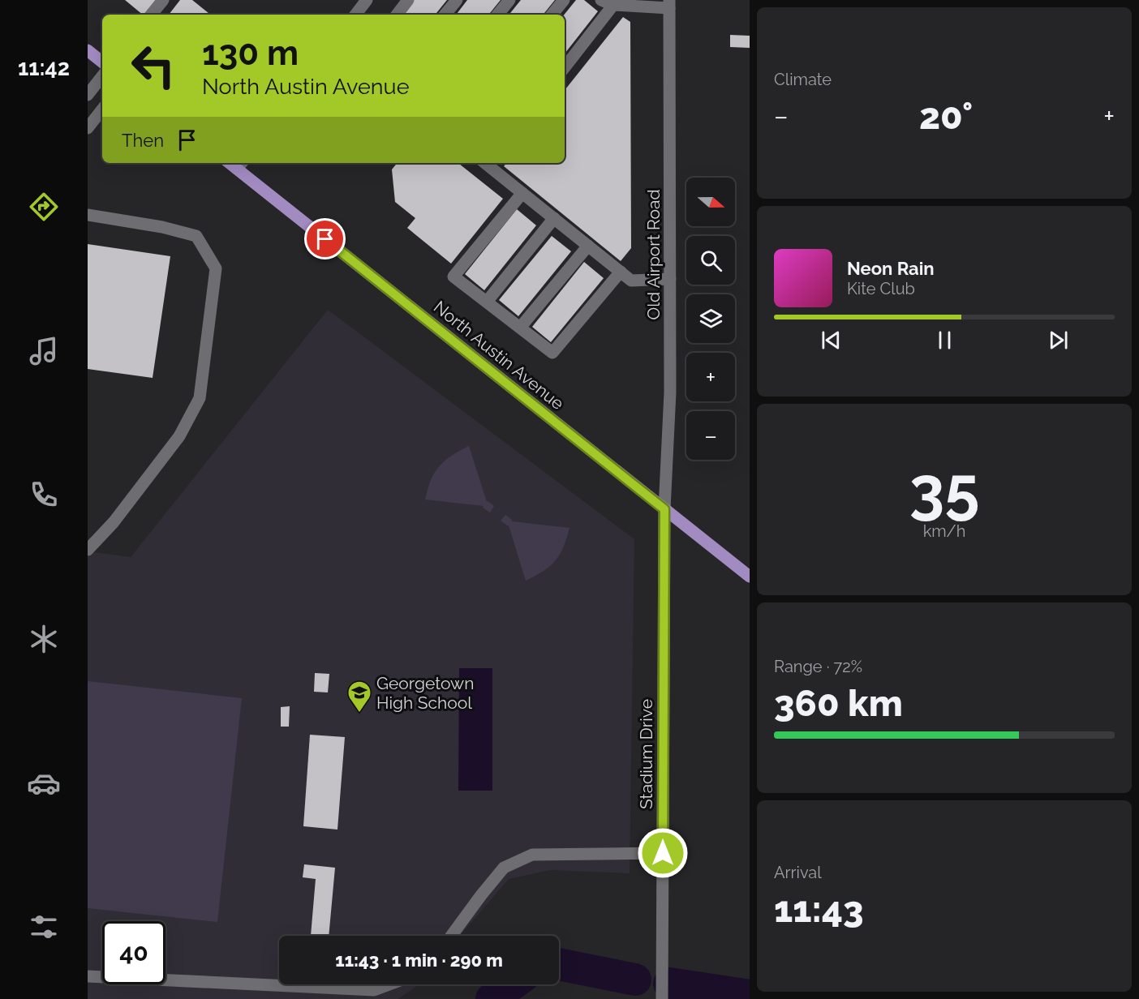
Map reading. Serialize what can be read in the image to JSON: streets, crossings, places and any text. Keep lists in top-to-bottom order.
{
  "streets": {
    "main road": ["North Austin Avenue"],
    "street": ["Old Airport Road", "Stadium Drive"]
  },
  "crossings": [
    ["Old Airport Road", "North Austin Avenue"],
    ["Old Airport Road", "Stadium Drive"],
    ["North Austin Avenue", "Stadium Drive"]
  ],
  "places": {
    "school or university": ["Georgetown High School"]
  },
  "north": "right",
  "page": {
    "tabs": "11:42",
    "tile": [
      "Climate",
      ["35", "km/h"],
      ["Range · 72%", "360 km"],
      ["Arrival", "11:43"]
    ],
    "turn": ["130 m", "North Austin Avenue"],
    "heat": ["−", "20°", "+"],
    "then": "Then",
    "map_buttons": ["+", "−"],
    "song": ["Neon Rain", "Kite Club"],
    "limit": "40",
    "trip": "11:43 · 1 min · 290 m"
  }
}
